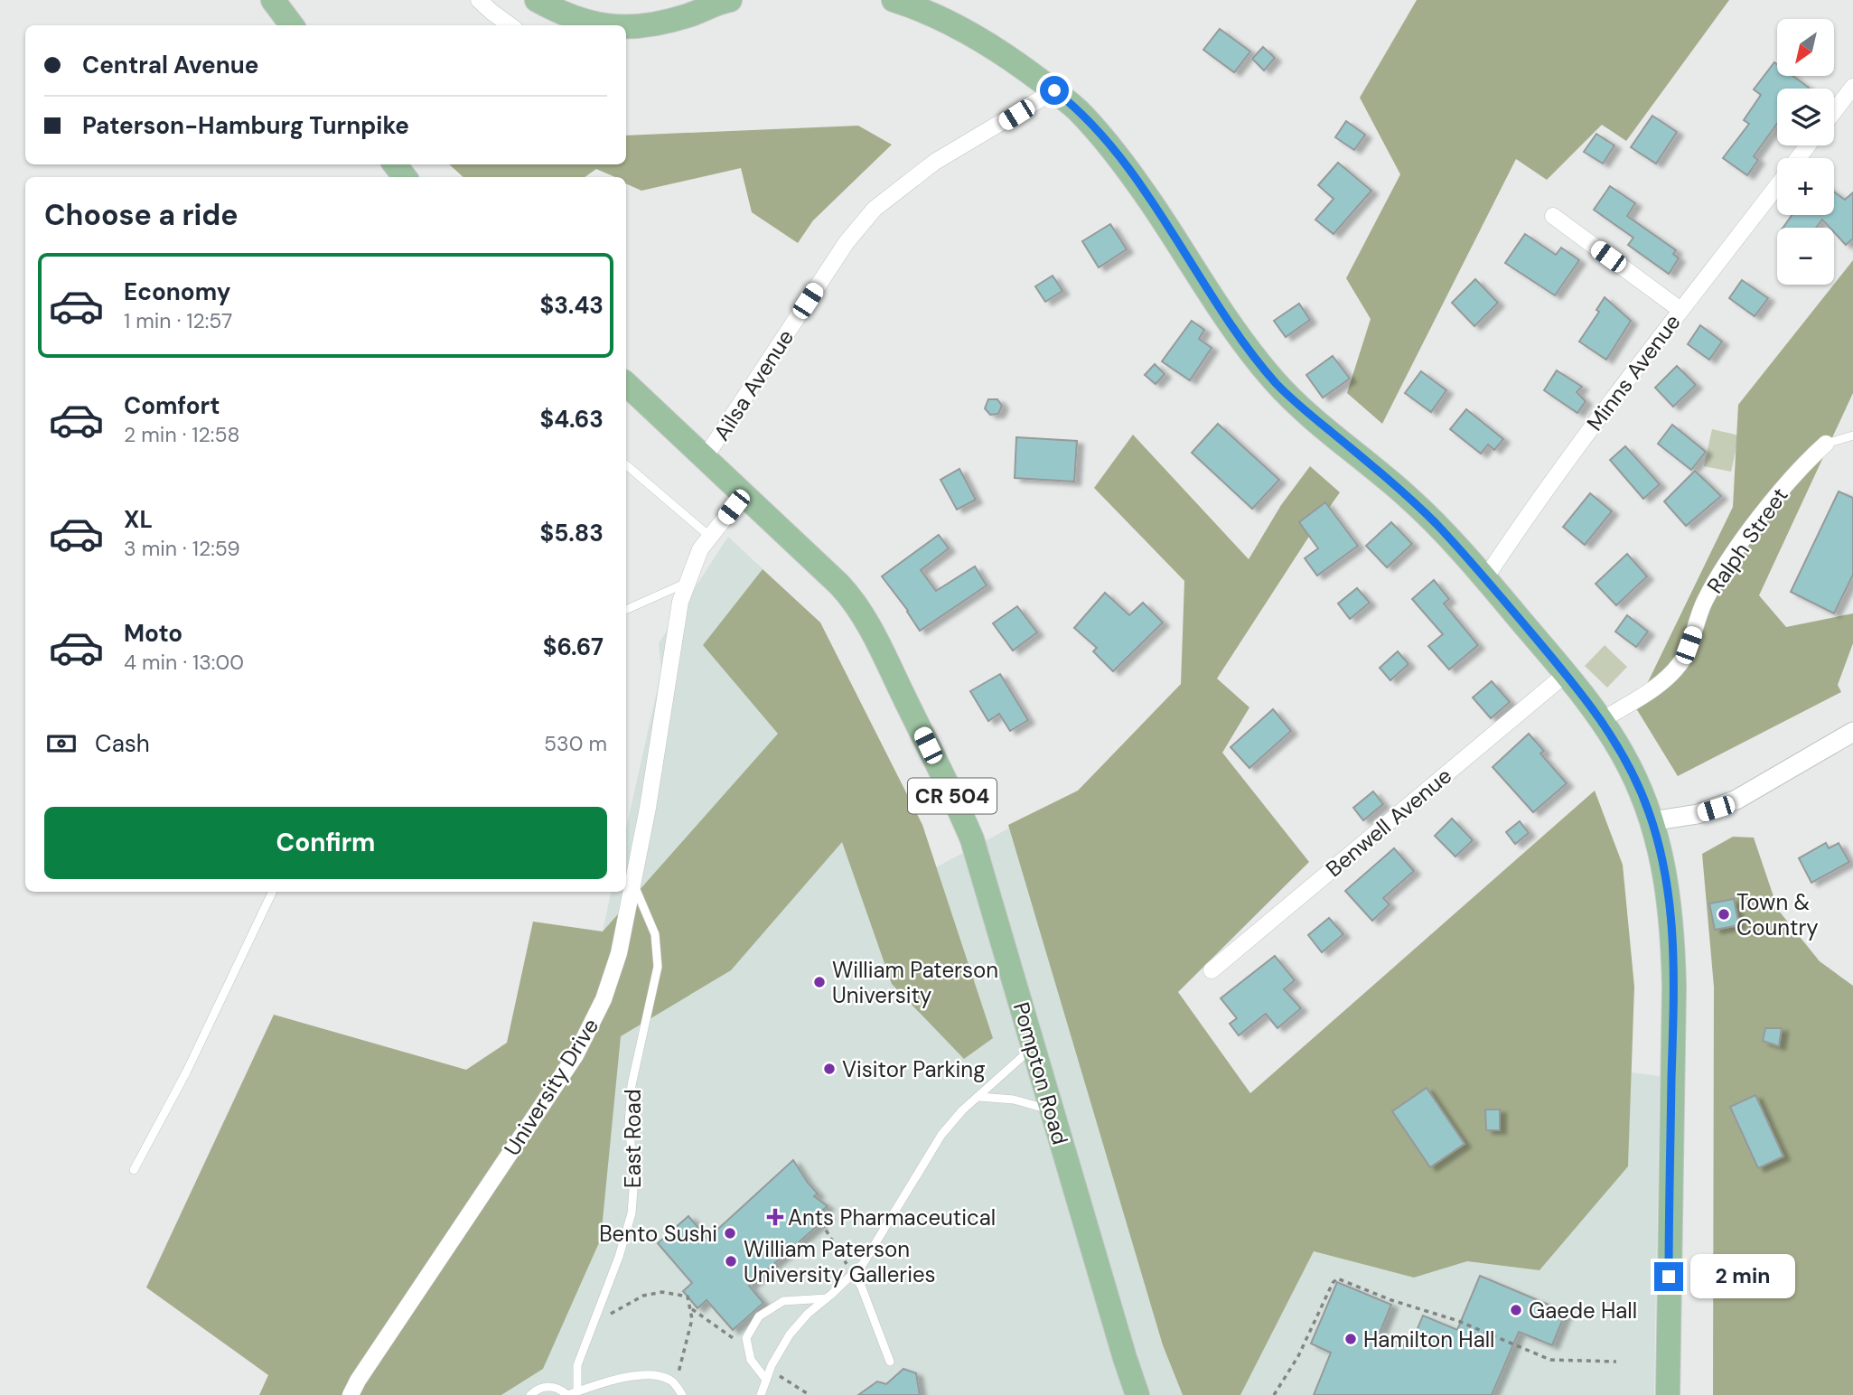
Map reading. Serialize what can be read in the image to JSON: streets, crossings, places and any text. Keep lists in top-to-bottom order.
{
  "streets": {
    "main road": ["CR 504", "Pompton Road"],
    "street": [
      "Minns Avenue",
      "Ailsa Avenue",
      "Ralph Street",
      "Benwell Avenue",
      "University Drive"
    ],
    "lane": ["East Road"]
  },
  "crossings": [
    ["Ailsa Avenue", "Pompton Road"],
    ["Pompton Road", "University Drive"],
    ["University Drive", "East Road"]
  ],
  "places": {
    "other": [
      "Town & Country",
      "William Paterson University",
      "Visitor Parking",
      "Bento Sushi",
      "William Paterson University Galleries",
      "Gaede Hall",
      "Hamilton Hall"
    ],
    "health": ["Ants Pharmaceutical"]
  },
  "north": "bottom left",
  "page": {
    "map_buttons": ["+", "−"],
    "banner": ["Central Avenue", "Paterson-Hamburg Turnpike"],
    "heading": "Choose a ride",
    "list": [
      {
        "name": "Economy",
        "note": "1 min · 12:57",
        "value": "$3.43"
      },
      {
        "name": "Comfort",
        "note": "2 min · 12:58",
        "value": "$4.63"
      },
      {
        "name": "XL",
        "note": "3 min · 12:59",
        "value": "$5.83"
      },
      {
        "name": "Moto",
        "note": "4 min · 13:00",
        "value": "$6.67"
      }
    ],
    "pay": ["Cash", "530 m"],
    "buttons": "Confirm",
    "bubble": "2 min"
  }
}
